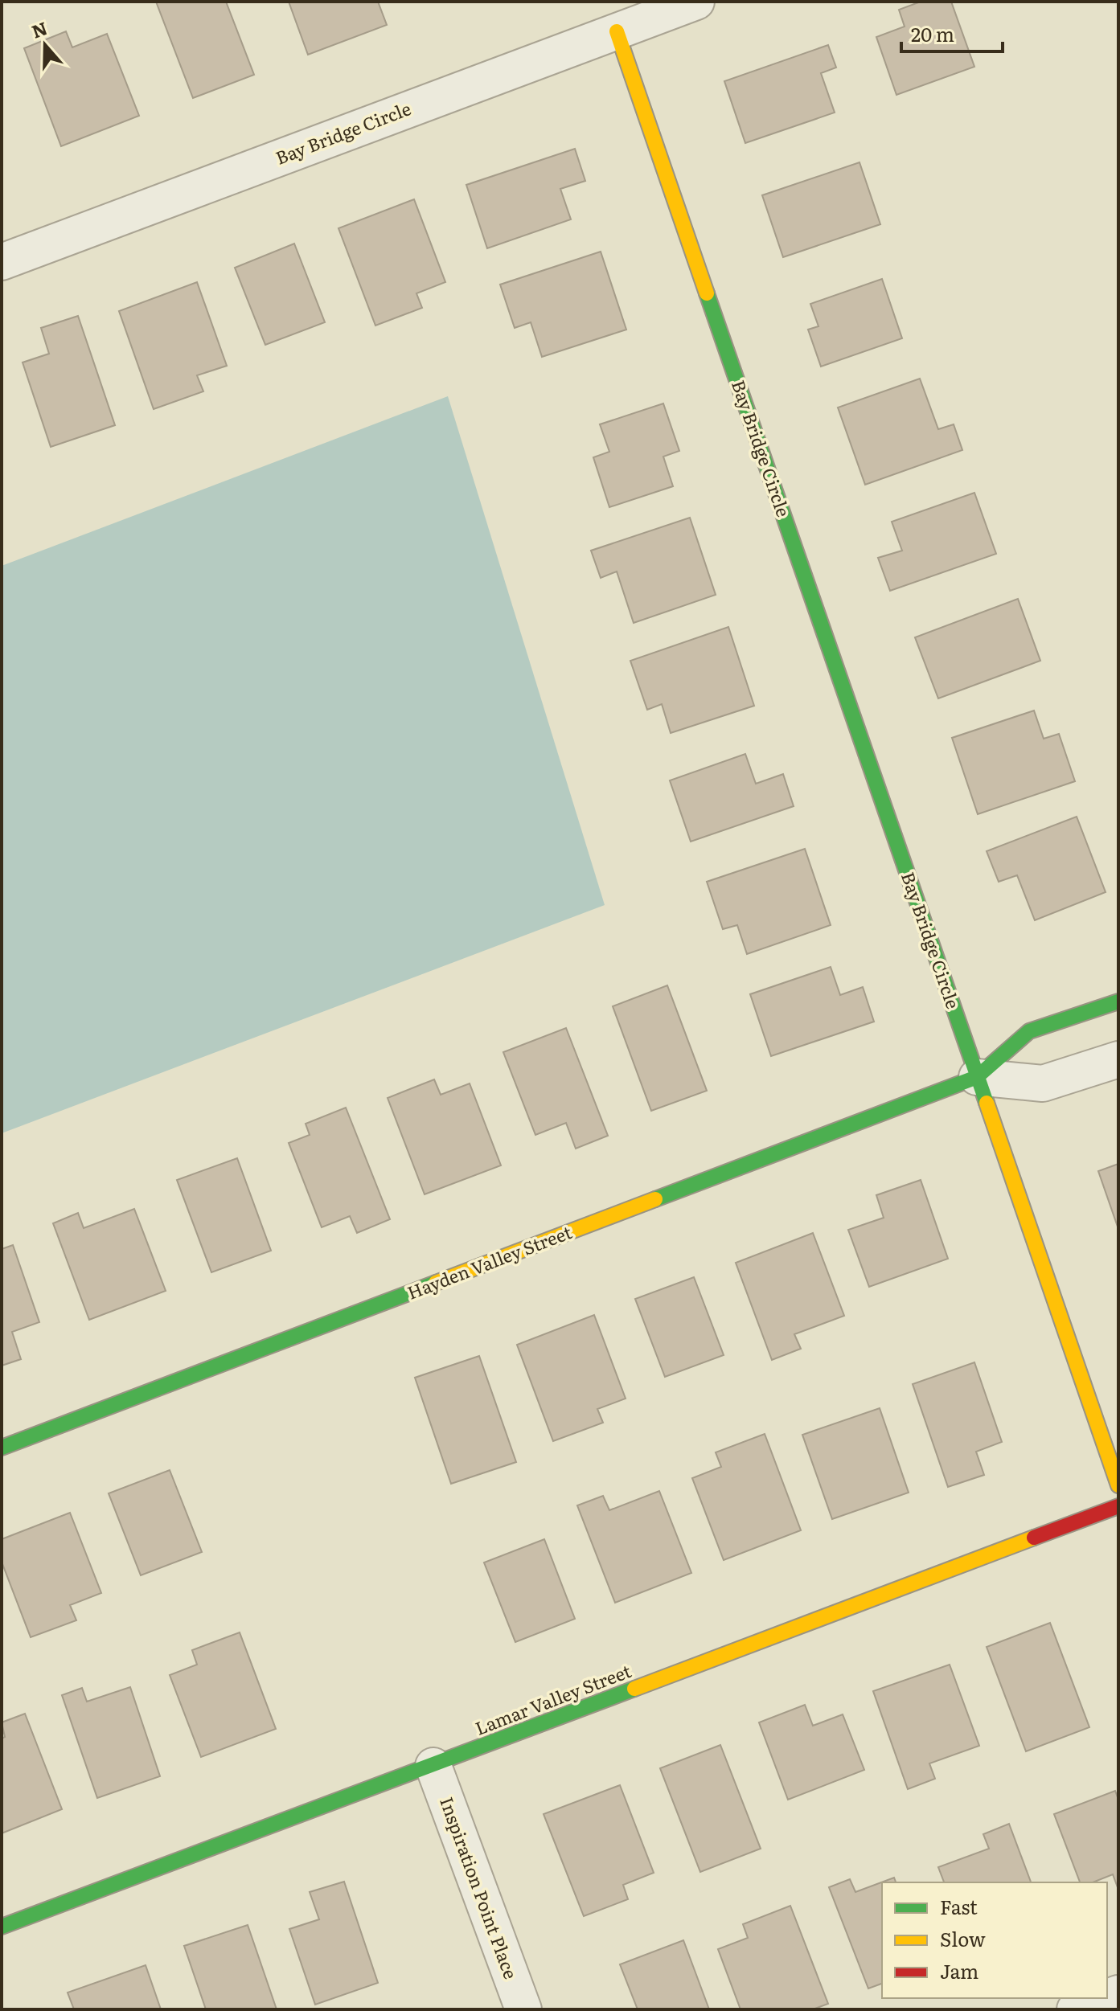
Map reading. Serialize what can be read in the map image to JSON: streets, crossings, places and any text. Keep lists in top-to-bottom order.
{
  "streets": {
    "street": [
      "Bay Bridge Circle",
      "Hayden Valley Street",
      "Lamar Valley Street",
      "Inspiration Point Place"
    ]
  },
  "crossings": [
    ["Bay Bridge Circle", "Hayden Valley Street"],
    ["Lamar Valley Street", "Inspiration Point Place"]
  ],
  "legend": ["Fast", "Slow", "Jam"],
  "scale_bar": "20 m",
  "north": "top"
}
